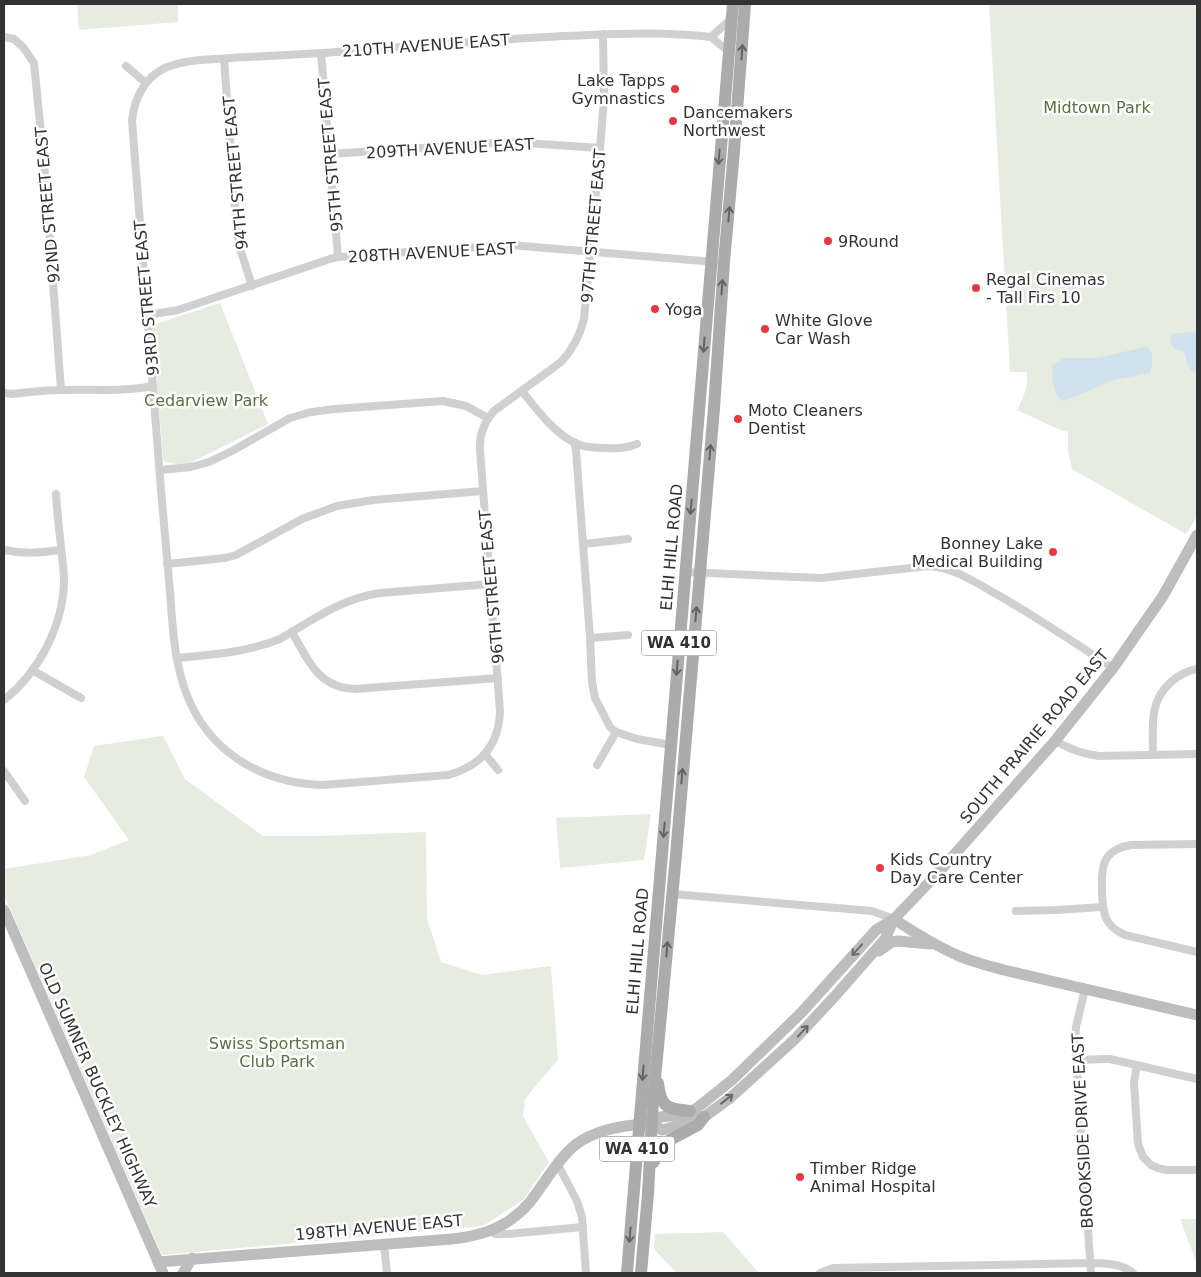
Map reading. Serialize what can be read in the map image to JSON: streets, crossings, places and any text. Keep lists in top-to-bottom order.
{
  "streets": {
    "main road": [
      "ELHI HILL ROAD",
      "WA 410",
      "SOUTH PRAIRIE ROAD EAST",
      "OLD SUMNER BUCKLEY HIGHWAY",
      "198TH AVENUE EAST"
    ],
    "street": [
      "210TH AVENUE EAST",
      "209TH AVENUE EAST",
      "95TH STREET EAST",
      "94TH STREET EAST",
      "92ND STREET EAST",
      "97TH STREET EAST",
      "208TH AVENUE EAST",
      "93RD STREET EAST",
      "96TH STREET EAST",
      "BROOKSIDE DRIVE EAST"
    ]
  },
  "crossings": [
    ["210TH AVENUE EAST", "95TH STREET EAST"],
    ["210TH AVENUE EAST", "94TH STREET EAST"],
    ["210TH AVENUE EAST", "97TH STREET EAST"],
    ["210TH AVENUE EAST", "93RD STREET EAST"],
    ["209TH AVENUE EAST", "95TH STREET EAST"],
    ["209TH AVENUE EAST", "97TH STREET EAST"],
    ["95TH STREET EAST", "208TH AVENUE EAST"],
    ["94TH STREET EAST", "208TH AVENUE EAST"],
    ["97TH STREET EAST", "208TH AVENUE EAST"],
    ["97TH STREET EAST", "96TH STREET EAST"],
    ["208TH AVENUE EAST", "93RD STREET EAST"],
    ["208TH AVENUE EAST", "ELHI HILL ROAD"],
    ["93RD STREET EAST", "96TH STREET EAST"],
    ["ELHI HILL ROAD", "SOUTH PRAIRIE ROAD EAST"],
    ["ELHI HILL ROAD", "198TH AVENUE EAST"],
    ["SOUTH PRAIRIE ROAD EAST", "198TH AVENUE EAST"],
    ["OLD SUMNER BUCKLEY HIGHWAY", "198TH AVENUE EAST"]
  ],
  "parks": ["Midtown Park", "Cedarview Park", "Swiss Sportsman Club Park"],
  "places": [
    "Lake Tapps Gymnastics",
    "Dancemakers Northwest",
    "9Round",
    "Regal Cinemas - Tall Firs 10",
    "Yoga",
    "White Glove Car Wash",
    "Moto Cleaners Dentist",
    "Bonney Lake Medical Building",
    "Kids Country Day Care Center",
    "Timber Ridge Animal Hospital"
  ]
}
